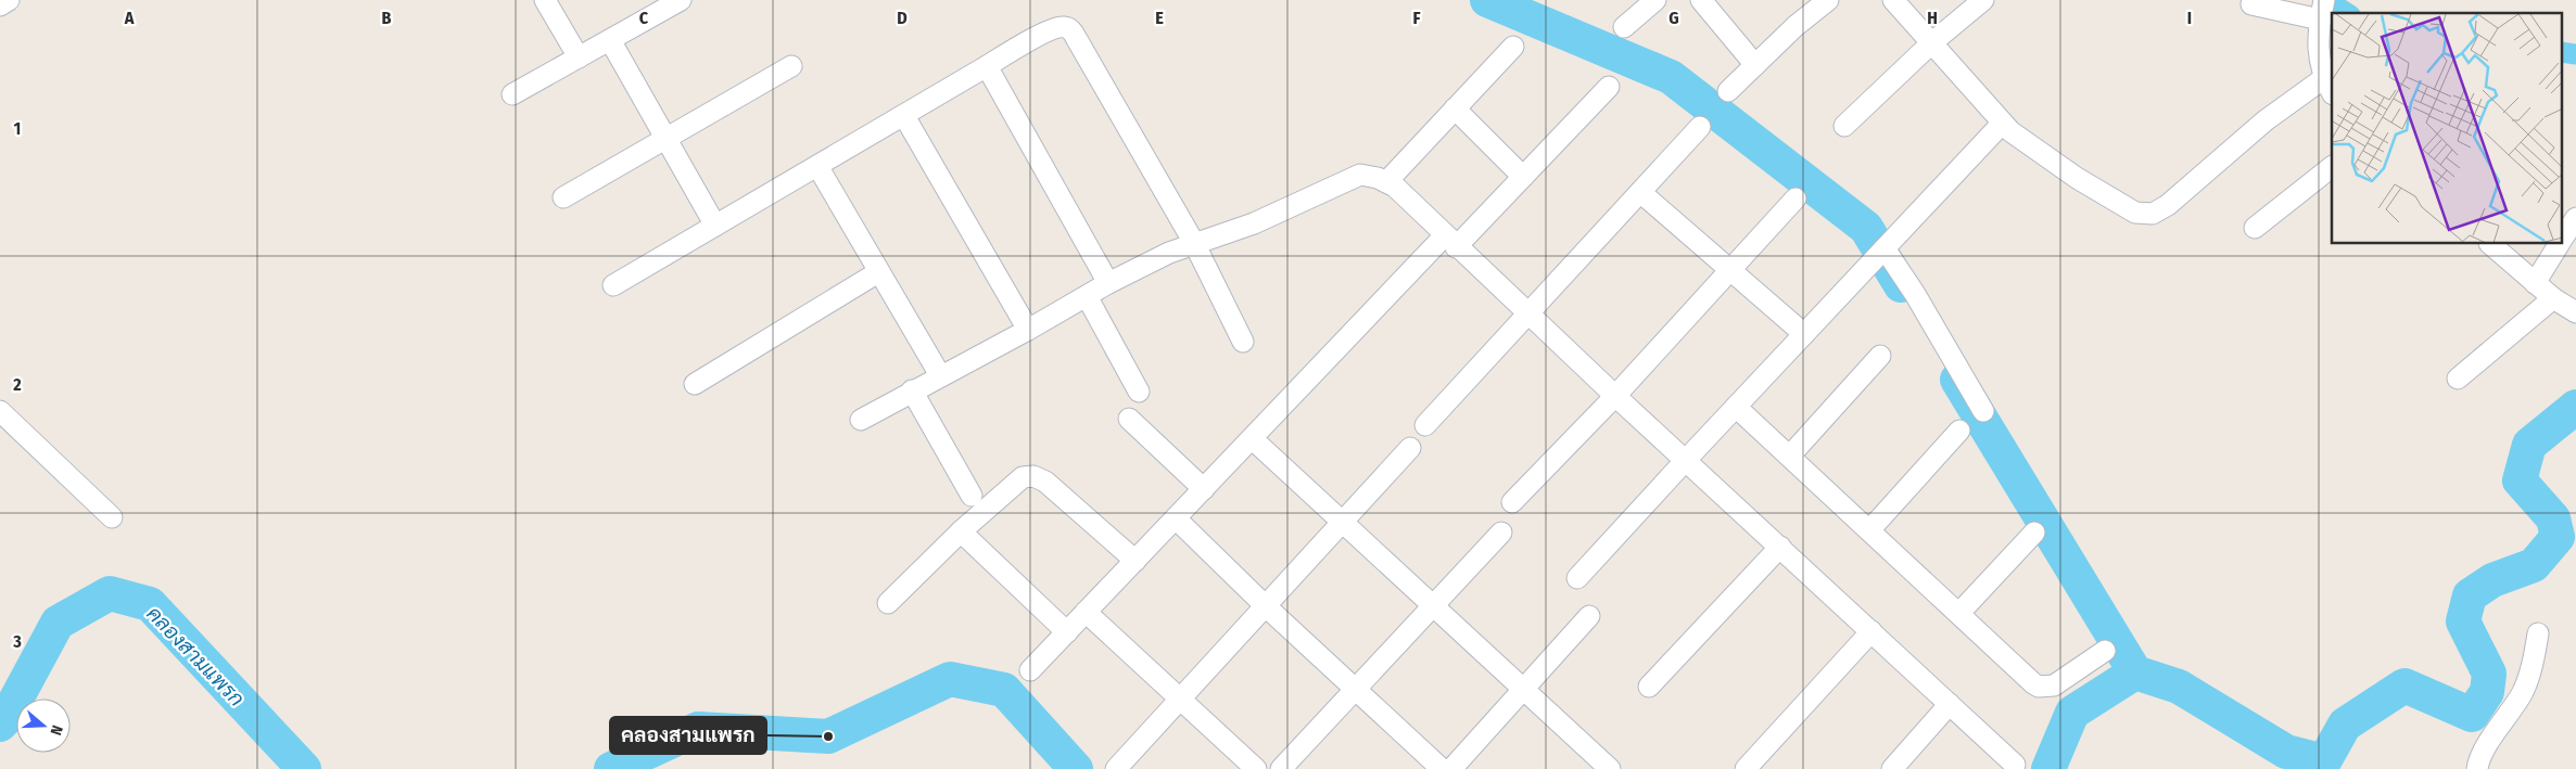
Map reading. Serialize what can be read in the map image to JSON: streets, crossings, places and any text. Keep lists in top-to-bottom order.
{
  "water": ["คลองสามแพรก"],
  "places": ["คลองสามแพรก"],
  "north": "right",
  "grid": {
    "columns": [
      "A",
      "B",
      "C",
      "D",
      "E",
      "F",
      "G",
      "H",
      "I"
    ],
    "rows": ["1", "2", "3"]
  }
}
